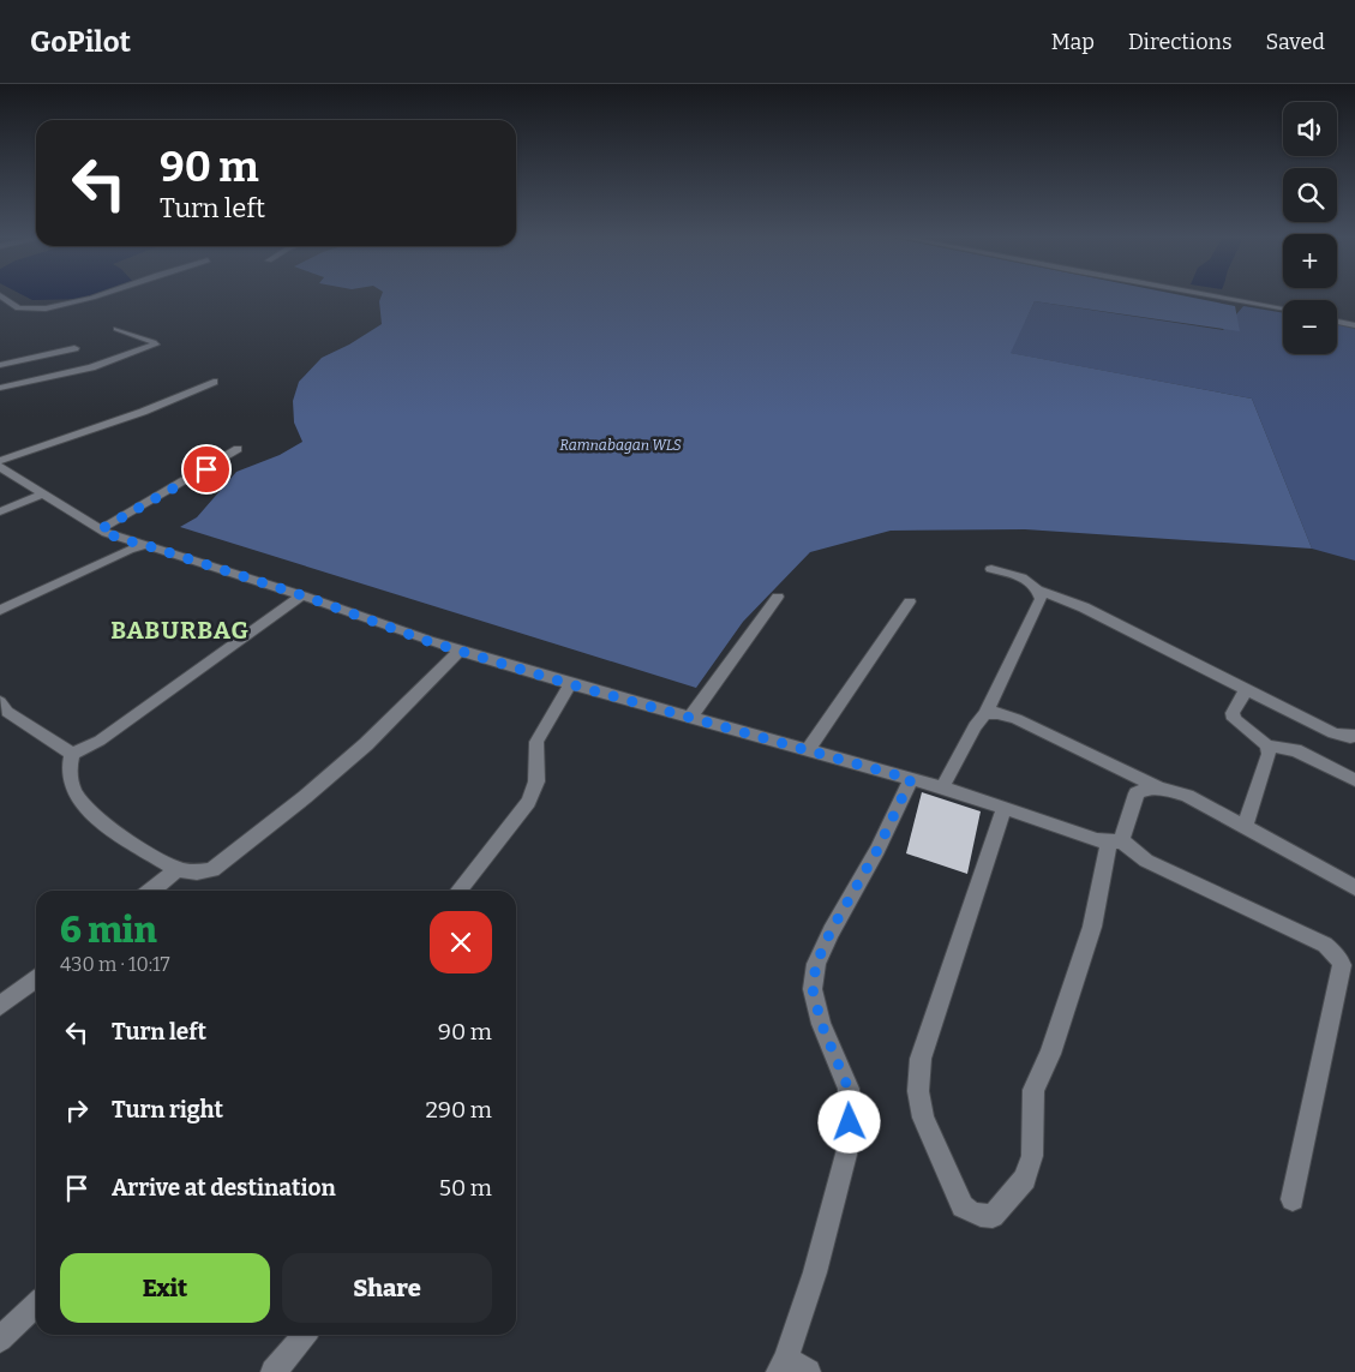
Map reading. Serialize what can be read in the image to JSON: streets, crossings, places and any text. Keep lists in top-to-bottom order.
{
  "districts": ["BABURBAG"],
  "parks": ["Ramnabagan WLS"],
  "page": {
    "header": "GoPilot",
    "nav": ["Map", "Directions", "Saved"],
    "map_buttons": ["+", "−"],
    "turn": ["90 m", "Turn left"],
    "heading": ["6 min", "430 m · 10:17"],
    "list": [
      {
        "name": "Turn left",
        "value": "90 m"
      },
      {
        "name": "Turn right",
        "value": "290 m"
      },
      {
        "name": "Arrive at destination",
        "value": "50 m"
      }
    ],
    "buttons": ["Exit", "Share"]
  }
}
